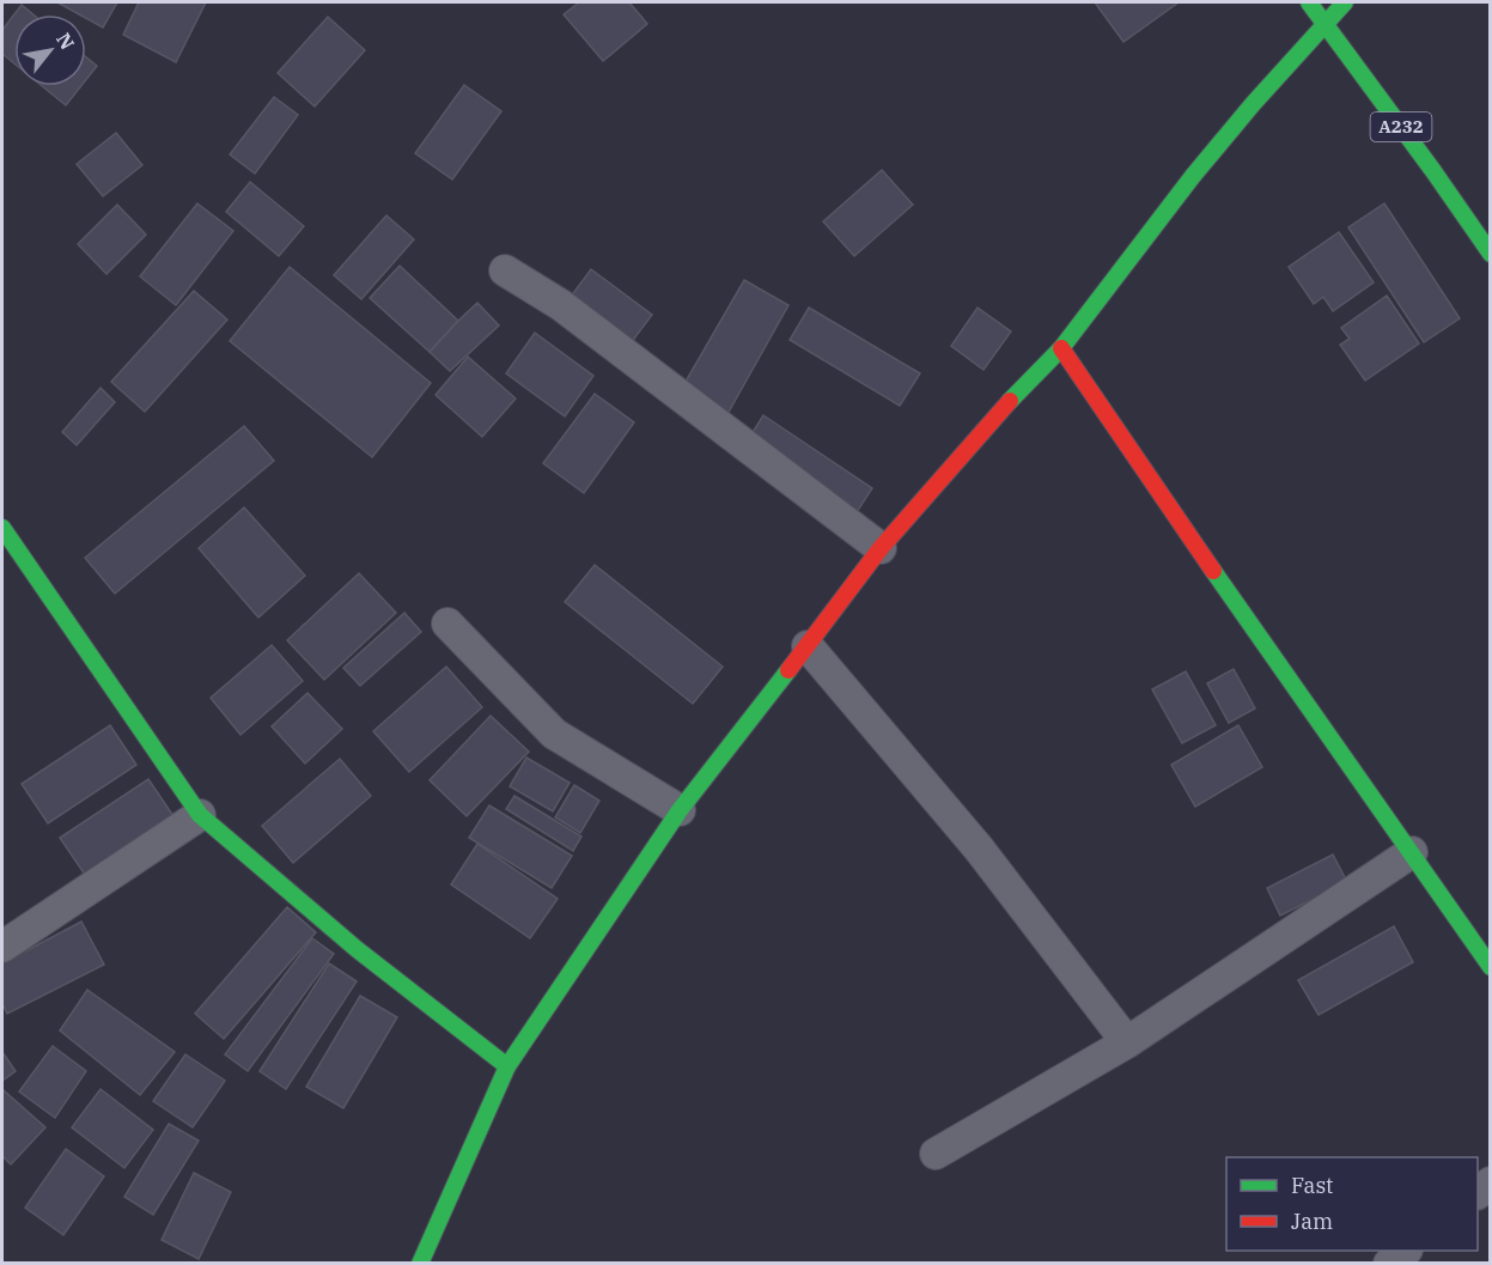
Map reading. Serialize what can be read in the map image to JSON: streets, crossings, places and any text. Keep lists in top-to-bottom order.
{
  "streets": {
    "main road": ["A232"]
  },
  "legend": ["Fast", "Jam"],
  "north": "top right"
}
